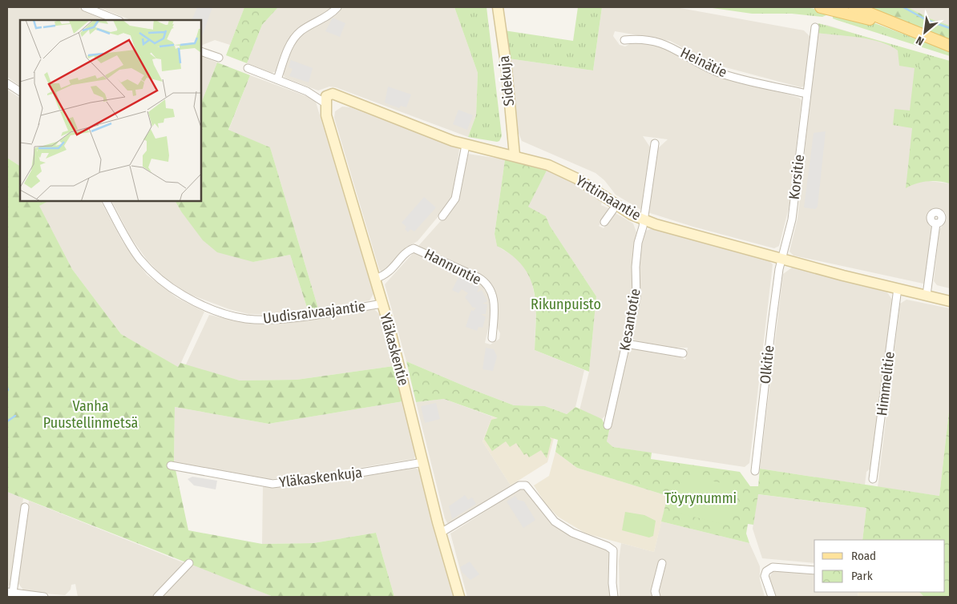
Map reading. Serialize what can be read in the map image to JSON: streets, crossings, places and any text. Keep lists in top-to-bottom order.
{
  "streets": {
    "street": [
      "Heinätie",
      "Sidekuja",
      "Korsitie",
      "Yrttimaantie",
      "Hannuntie",
      "Uudisraivaajantie",
      "Kesantotie",
      "Yläkaskentie",
      "Olkitie",
      "Himmelitie",
      "Yläkaskenkuja"
    ]
  },
  "crossings": [
    ["Heinätie", "Korsitie"],
    ["Sidekuja", "Yrttimaantie"],
    ["Korsitie", "Yrttimaantie"],
    ["Korsitie", "Olkitie"],
    ["Yrttimaantie", "Kesantotie"],
    ["Yrttimaantie", "Yläkaskentie"],
    ["Yrttimaantie", "Olkitie"],
    ["Yrttimaantie", "Himmelitie"],
    ["Hannuntie", "Yläkaskentie"],
    ["Uudisraivaajantie", "Yläkaskentie"],
    ["Yläkaskentie", "Yläkaskenkuja"]
  ],
  "parks": ["Rikunpuisto", "Vanha Puustellinmetsä", "Töyrynummi"],
  "legend": ["Road", "Park"],
  "north": "bottom left"
}
